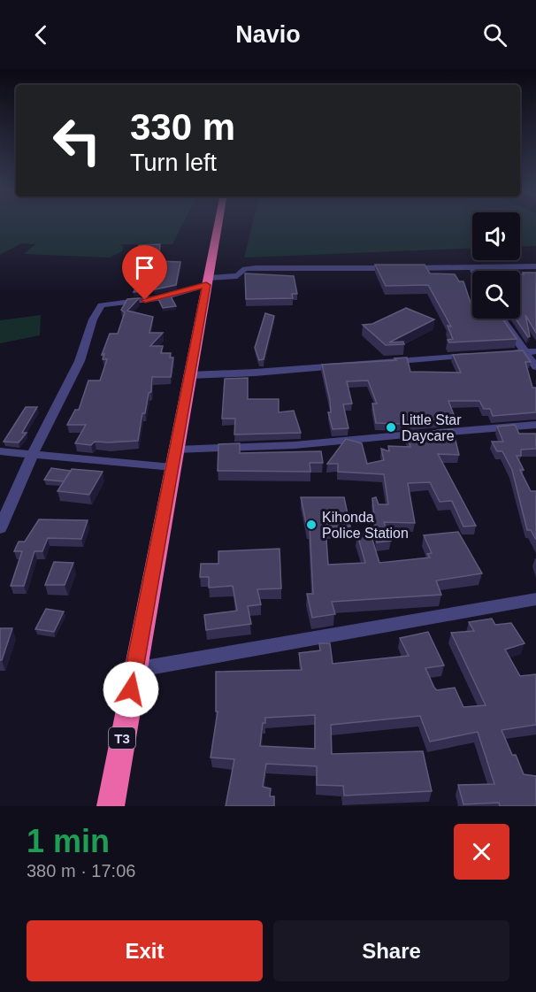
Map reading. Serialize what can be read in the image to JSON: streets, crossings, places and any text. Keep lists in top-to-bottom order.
{
  "streets": {
    "highway": ["T3"]
  },
  "places": ["Little Star Daycare", "Kihonda Police Station"],
  "page": {
    "header": "Navio",
    "turn": ["330 m", "Turn left"],
    "heading": ["1 min", "380 m · 17:06"],
    "buttons": ["Exit", "Share"]
  }
}
